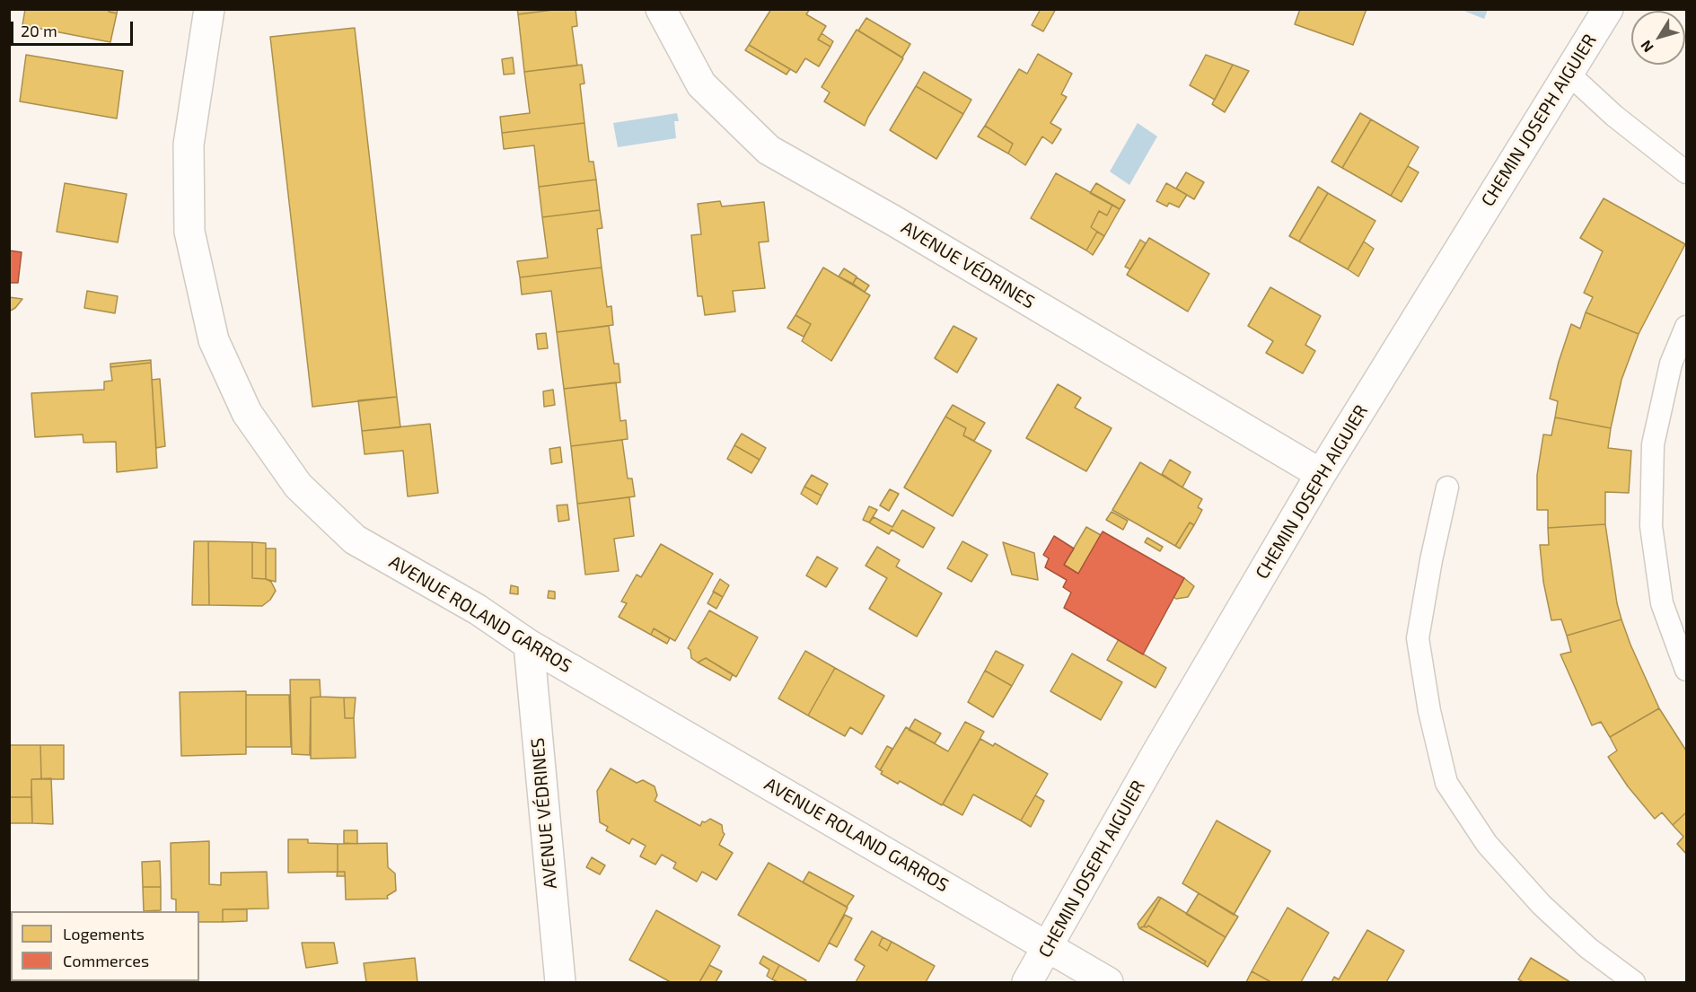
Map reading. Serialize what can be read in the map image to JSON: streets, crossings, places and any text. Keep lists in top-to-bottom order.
{
  "streets": {
    "street": ["CHEMIN JOSEPH AIGUIER", "AVENUE VÉDRINES", "AVENUE ROLAND GARROS"]
  },
  "crossings": [
    ["CHEMIN JOSEPH AIGUIER", "AVENUE VÉDRINES"],
    ["CHEMIN JOSEPH AIGUIER", "AVENUE ROLAND GARROS"],
    ["AVENUE VÉDRINES", "AVENUE ROLAND GARROS"]
  ],
  "legend": ["Logements", "Commerces"],
  "scale_bar": "20 m",
  "north": "bottom left"
}
